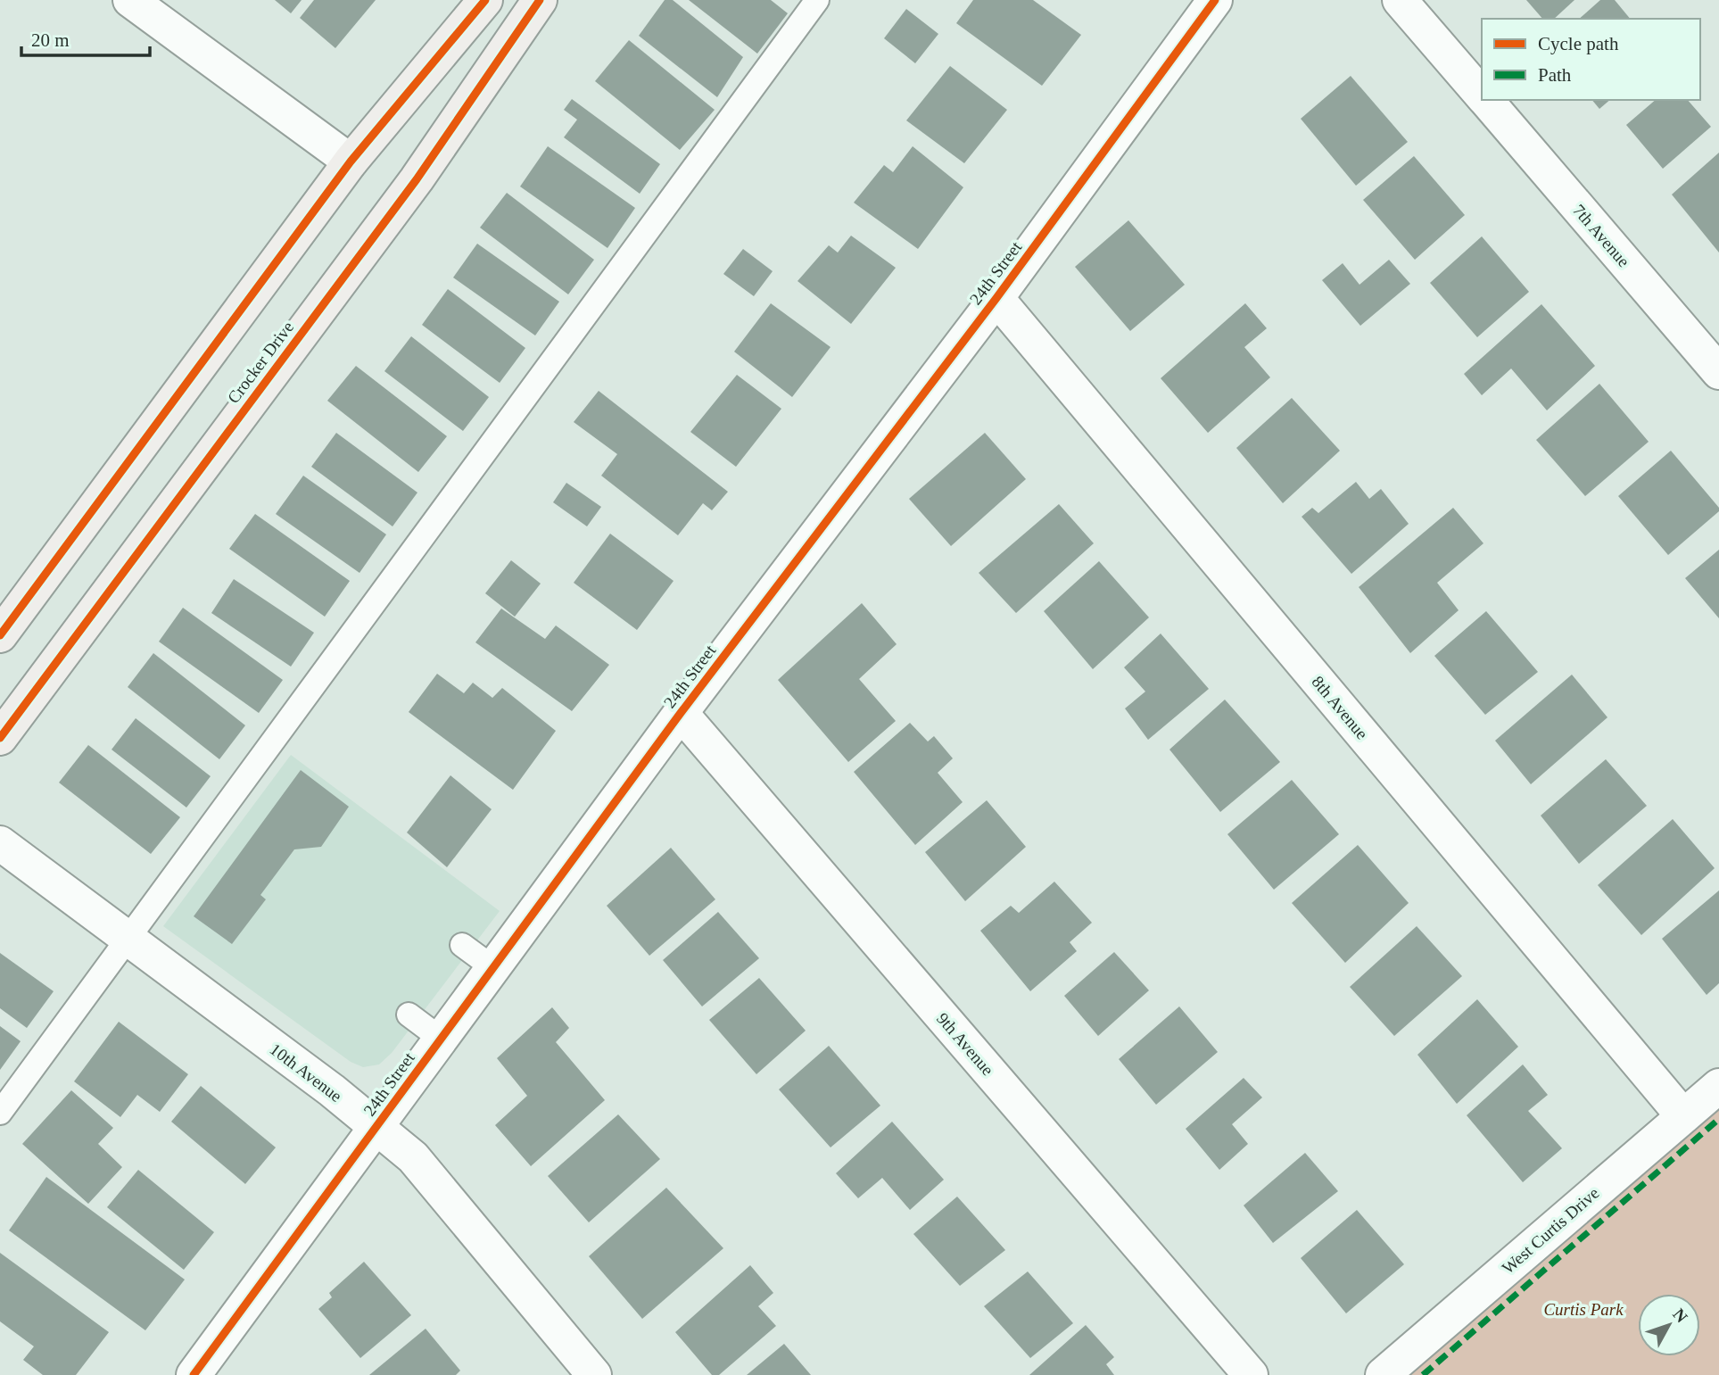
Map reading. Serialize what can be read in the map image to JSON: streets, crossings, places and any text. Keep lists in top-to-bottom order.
{
  "streets": {
    "street": [
      "7th Avenue",
      "24th Street",
      "Crocker Drive",
      "8th Avenue",
      "9th Avenue",
      "10th Avenue",
      "West Curtis Drive"
    ]
  },
  "crossings": [
    ["24th Street", "8th Avenue"],
    ["24th Street", "9th Avenue"],
    ["24th Street", "10th Avenue"],
    ["8th Avenue", "West Curtis Drive"]
  ],
  "parks": ["Curtis Park"],
  "legend": ["Cycle path", "Path"],
  "scale_bar": "20 m",
  "north": "top right"
}
